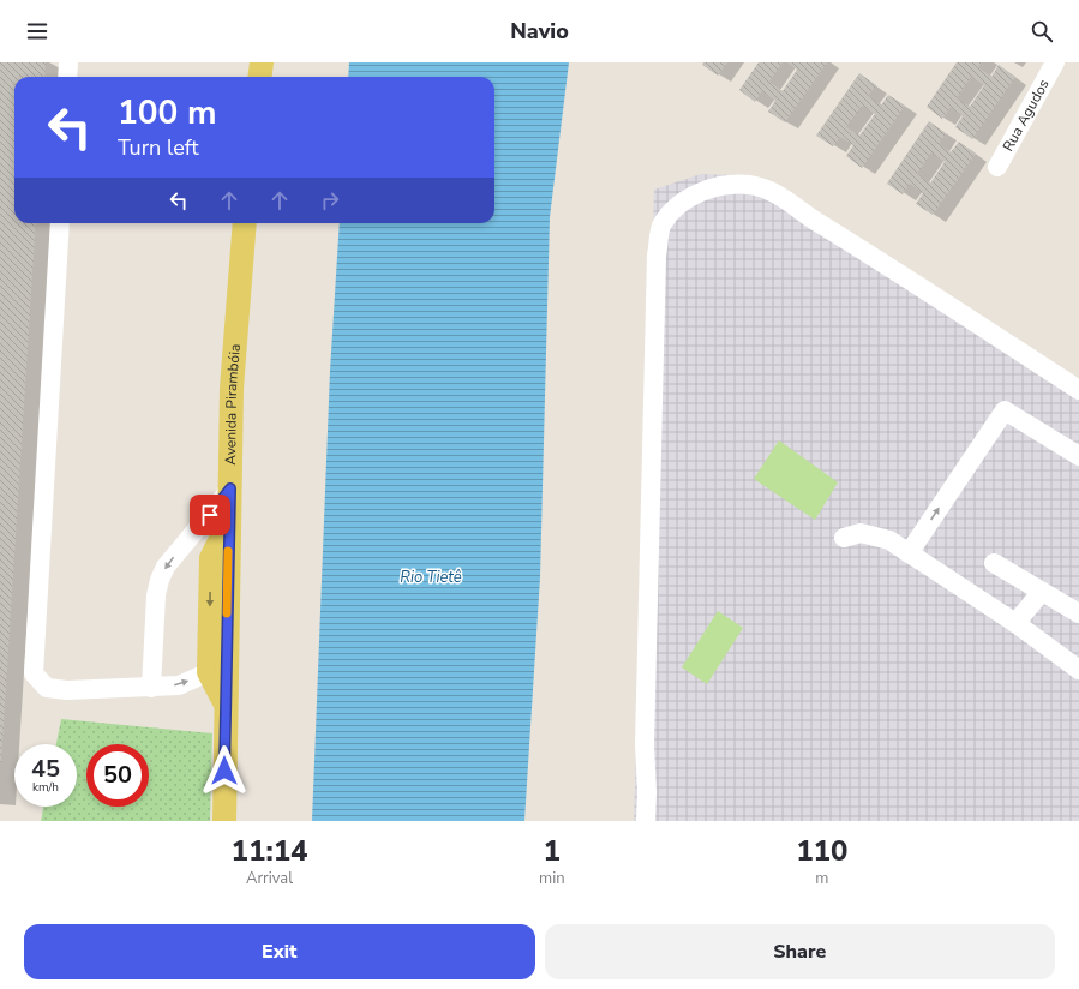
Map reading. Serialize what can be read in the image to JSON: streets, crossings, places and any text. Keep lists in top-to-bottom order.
{
  "streets": {
    "main road": ["Avenida Pirambóia"],
    "street": ["Rua Agudos"]
  },
  "water": ["Rio Tietê"],
  "page": {
    "header": "Navio",
    "turn": ["100 m", "Turn left"],
    "speed": "45 km/h",
    "limit": "50",
    "eta": [
      "11:14",
      "Arrival",
      "1",
      "min",
      "110",
      "m"
    ],
    "buttons": ["Exit", "Share"]
  }
}
